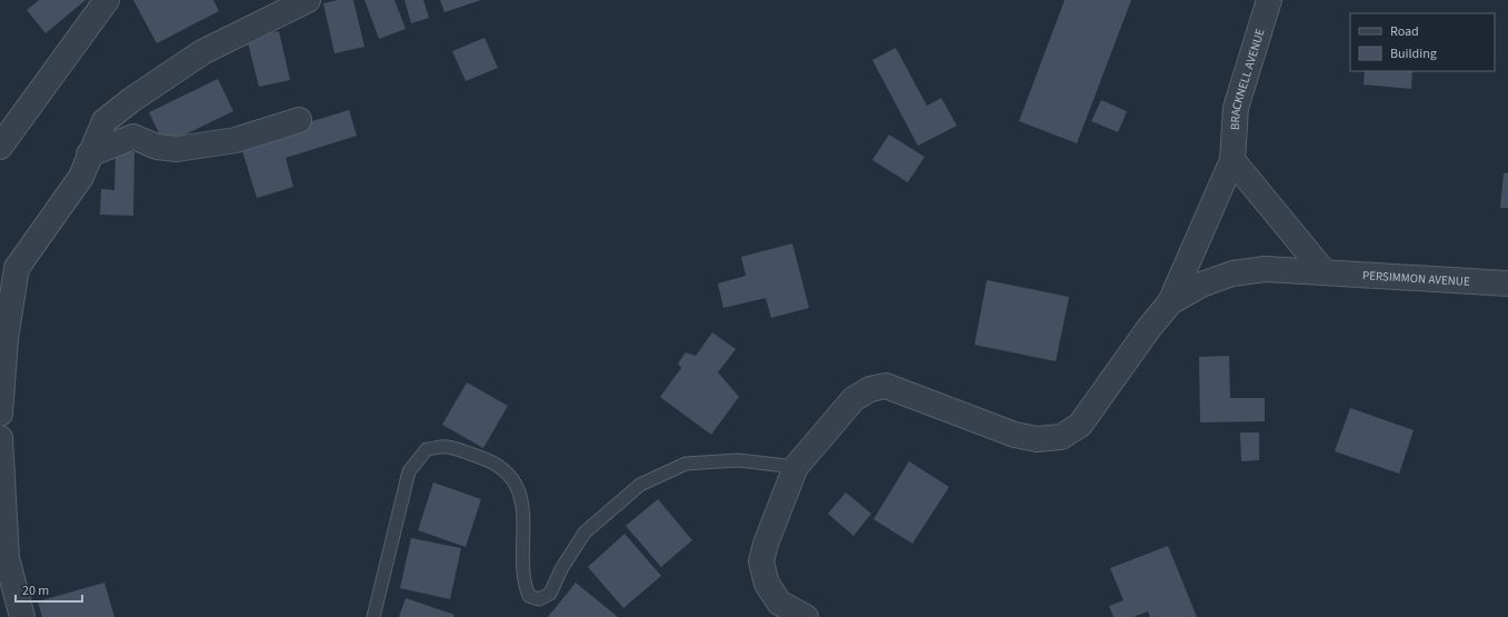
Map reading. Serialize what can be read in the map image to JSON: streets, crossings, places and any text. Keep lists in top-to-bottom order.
{
  "streets": {
    "street": ["BRACKNELL AVENUE", "PERSIMMON AVENUE"]
  },
  "crossings": [
    ["BRACKNELL AVENUE", "PERSIMMON AVENUE"]
  ],
  "legend": ["Road", "Building"],
  "scale_bar": "20 m"
}
